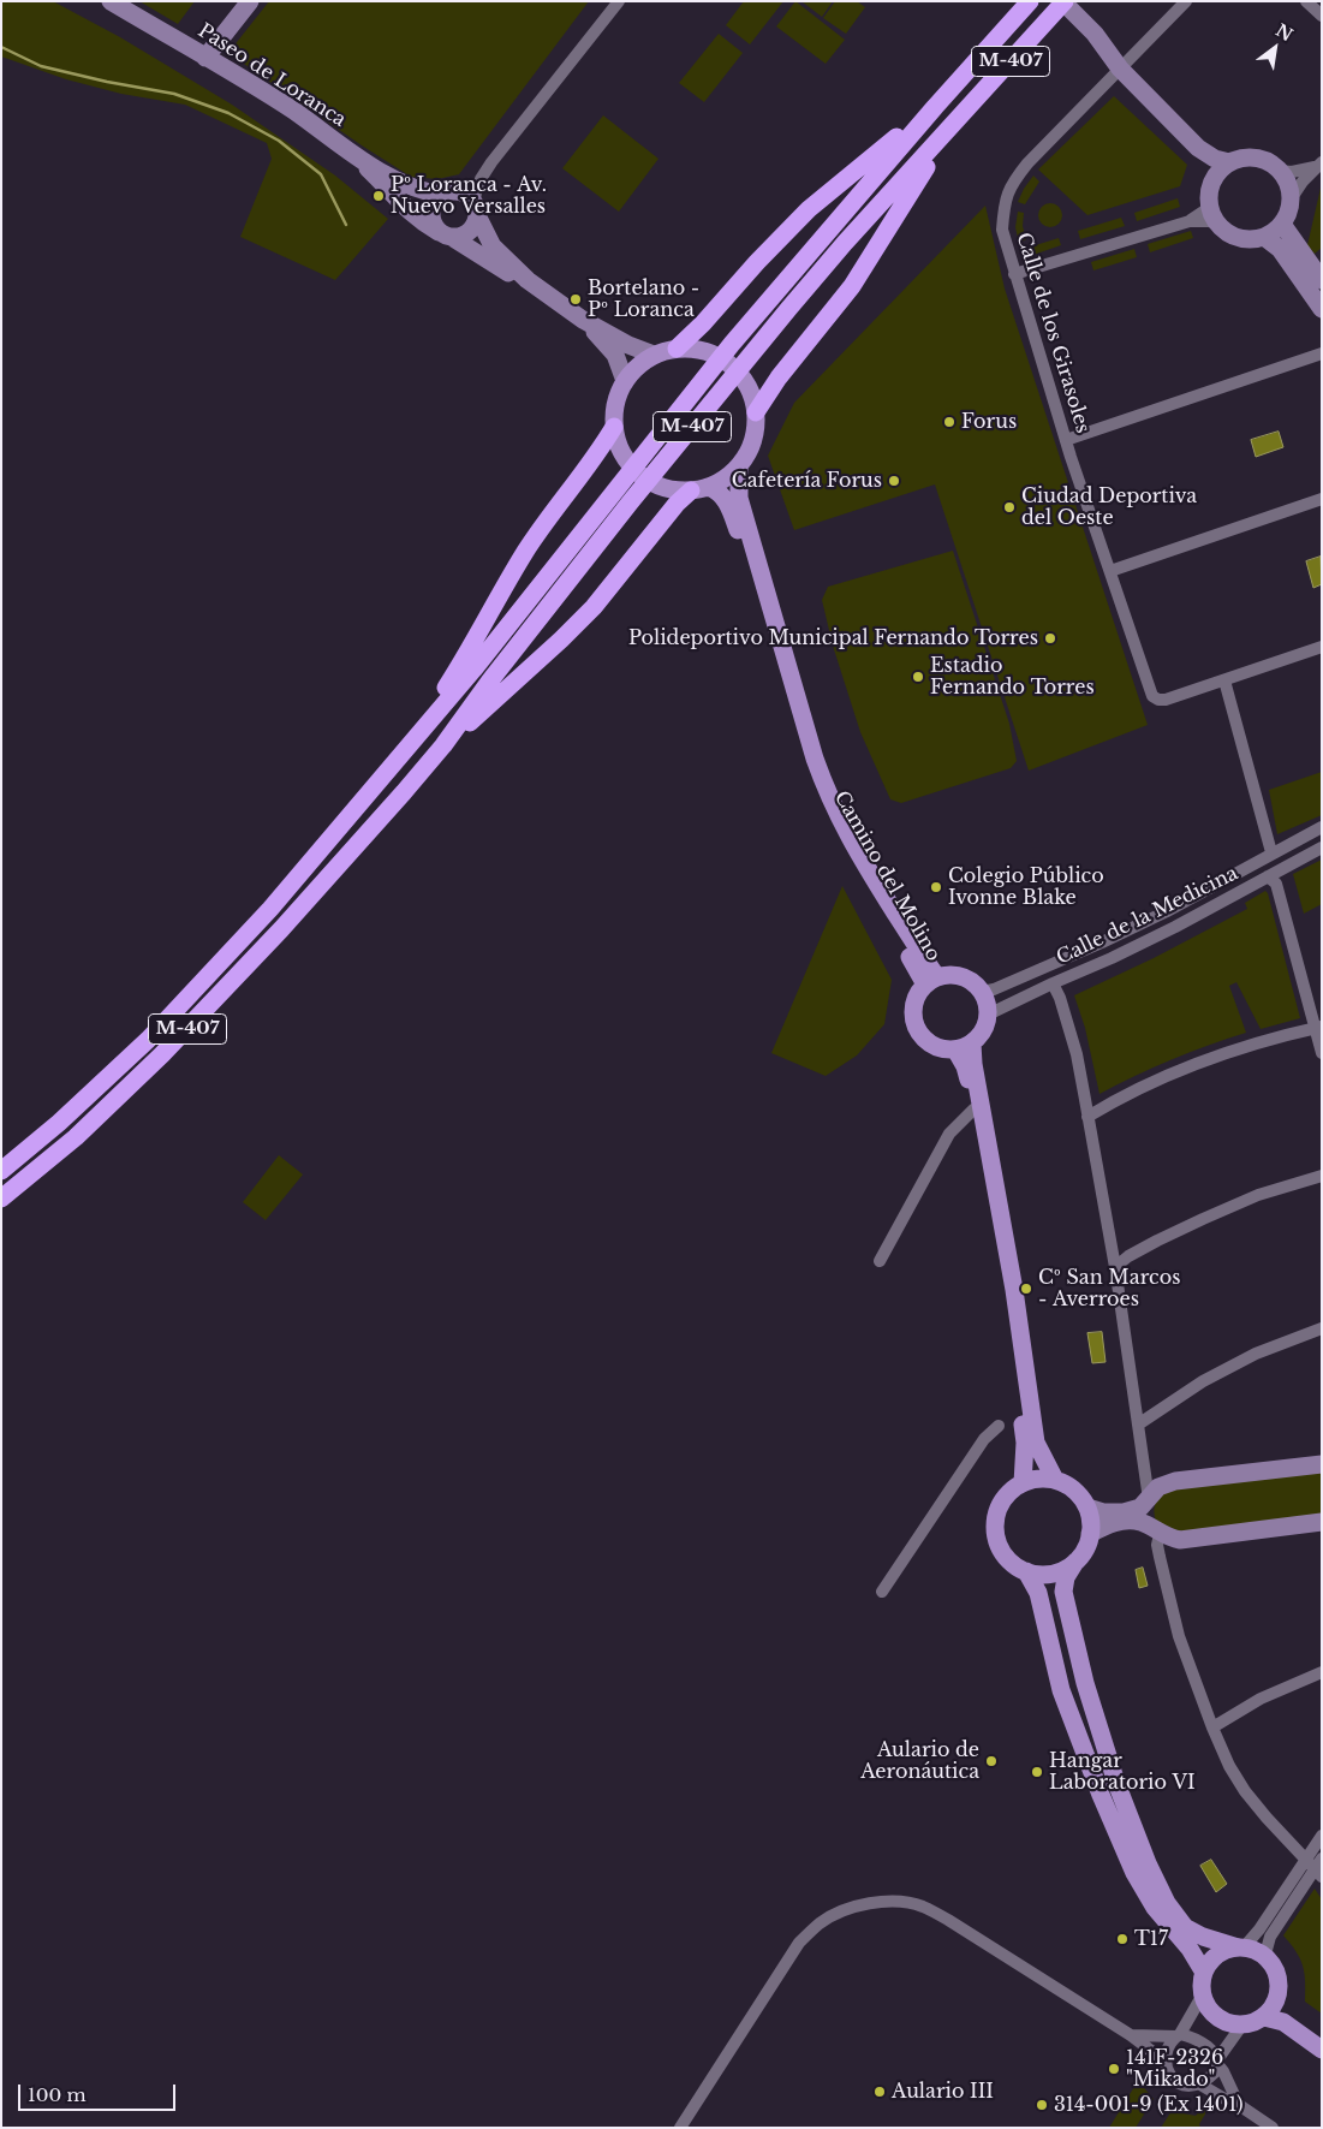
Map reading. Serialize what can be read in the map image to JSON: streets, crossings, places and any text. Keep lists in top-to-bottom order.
{
  "streets": {
    "highway": ["M-407"],
    "main road": ["Camino del Molino"],
    "street": ["Paseo de Loranca", "Calle de los Girasoles", "Calle de la Medicina"]
  },
  "crossings": [
    ["Paseo de Loranca", "Camino del Molino"],
    ["Camino del Molino", "Calle de la Medicina"]
  ],
  "places": [
    "Pº Loranca - Av. Nuevo Versalles",
    "Bortelano - Pº Loranca",
    "Forus",
    "Cafetería Forus",
    "Ciudad Deportiva del Oeste",
    "Polideportivo Municipal Fernando Torres",
    "Estadio Fernando Torres",
    "Colegio Público Ivonne Blake",
    "Cº San Marcos - Averroes",
    "Aulario de Aeronáutica",
    "Hangar Laboratorio VI",
    "T17",
    "141F-2326 \"Mikado\"",
    "Aulario III",
    "314-001-9 (Ex 1401)"
  ],
  "scale_bar": "100 m",
  "north": "top right"
}
